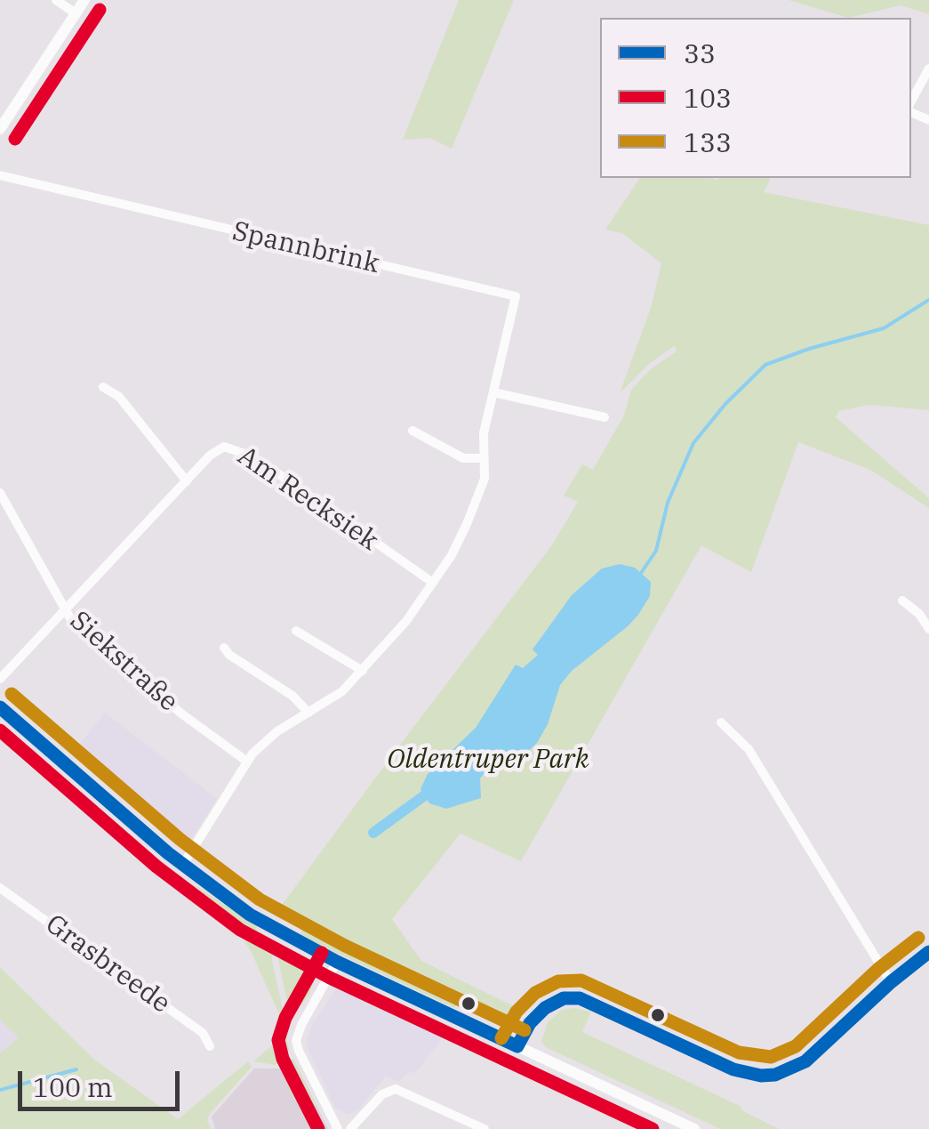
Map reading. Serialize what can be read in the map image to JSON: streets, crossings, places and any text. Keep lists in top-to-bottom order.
{
  "streets": {
    "street": [
      "Spannbrink",
      "Am Recksiek",
      "Siekstraße",
      "Grasbreede"
    ]
  },
  "crossings": [
    ["Spannbrink", "Am Recksiek"],
    ["Spannbrink", "Siekstraße"],
    ["Am Recksiek", "Siekstraße"]
  ],
  "parks": ["Oldentruper Park"],
  "lines": ["transit line 103", "transit line 133", "transit line 33"],
  "legend": ["33", "103", "133"],
  "scale_bar": "100 m"
}
